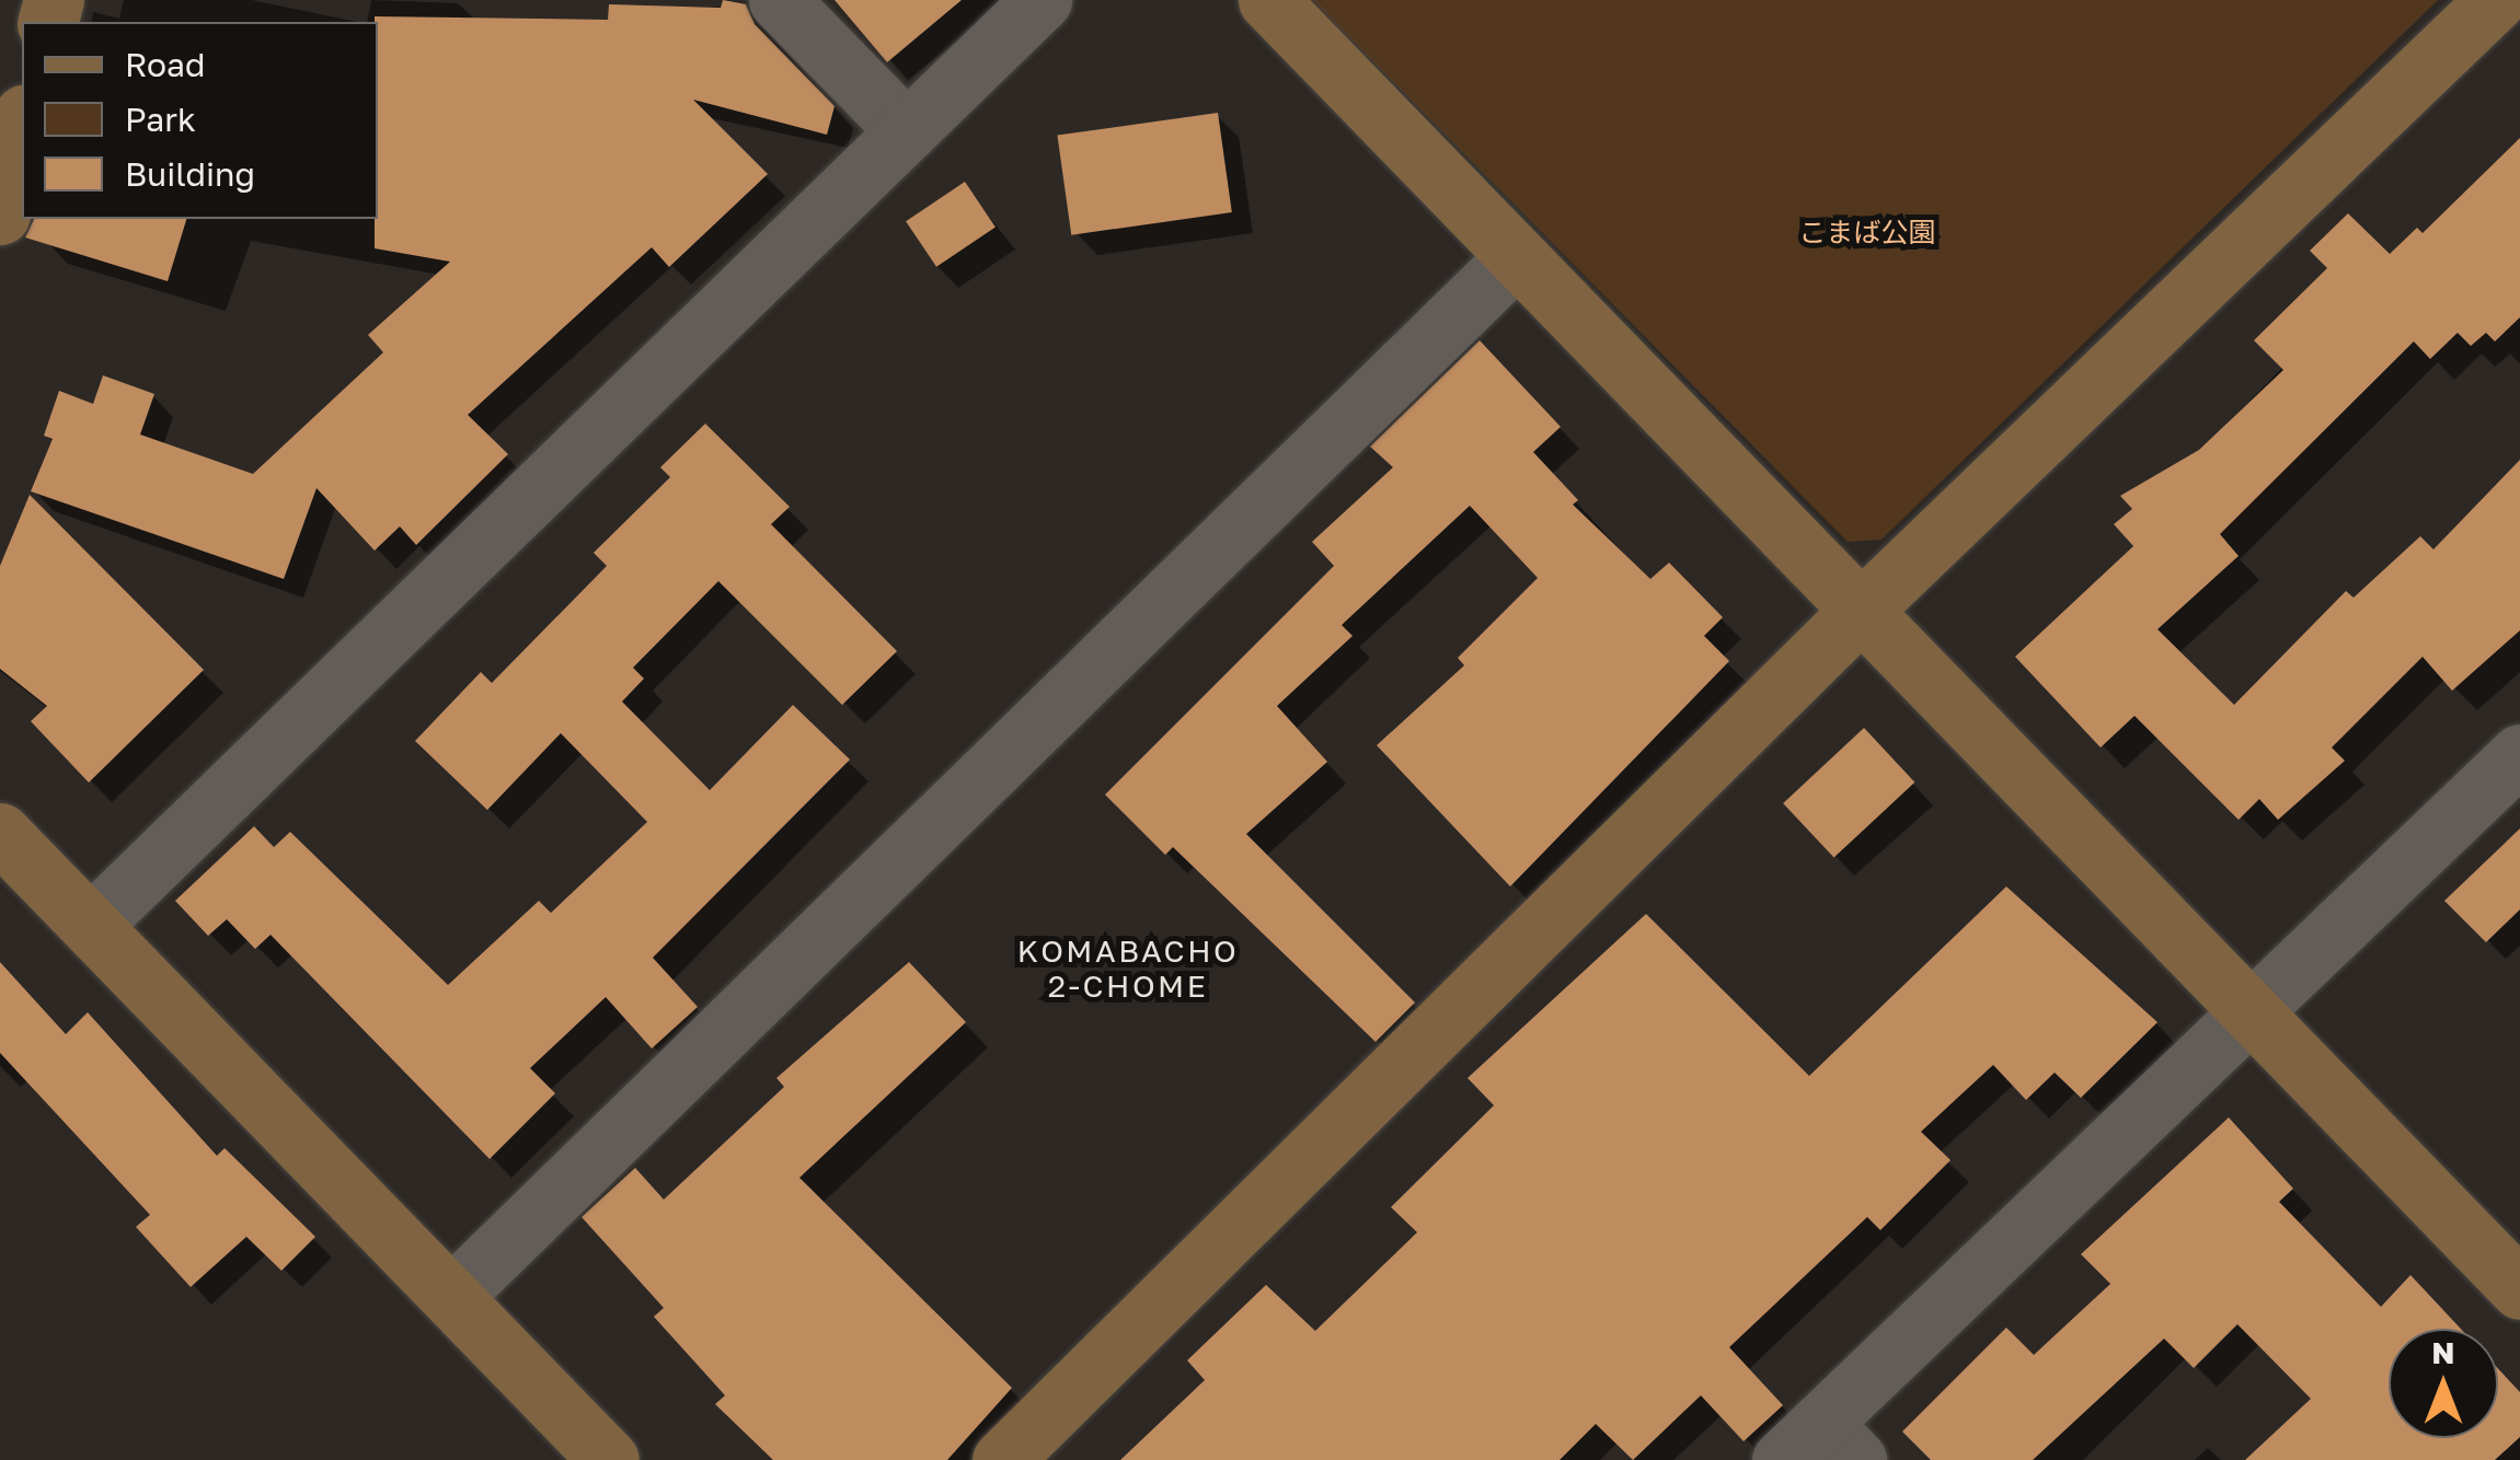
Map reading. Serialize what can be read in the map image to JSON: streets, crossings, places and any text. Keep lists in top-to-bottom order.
{
  "districts": ["KOMABACHO 2-CHOME"],
  "parks": ["こまば公園"],
  "legend": ["Road", "Park", "Building"],
  "north": "top"
}
